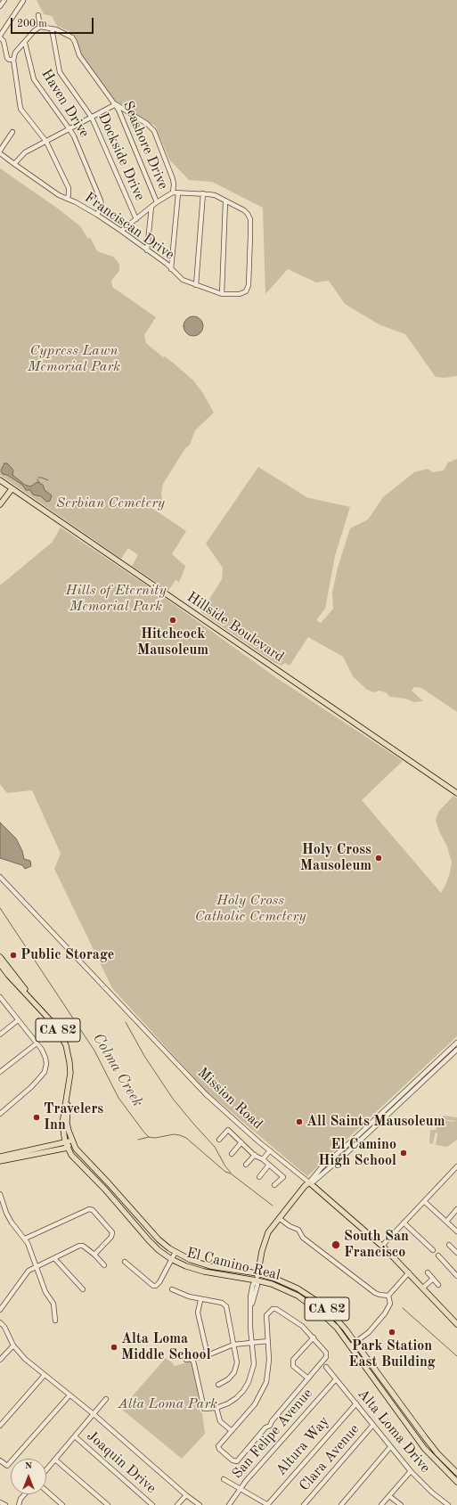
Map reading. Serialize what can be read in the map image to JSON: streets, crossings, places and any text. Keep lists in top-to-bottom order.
{
  "streets": {
    "main road": [
      "Hillside Boulevard",
      "CA 82",
      "Mission Road",
      "El Camino Real"
    ],
    "street": [
      "Haven Drive",
      "Seashore Drive",
      "Dockside Drive",
      "Franciscan Drive",
      "Alta Loma Drive",
      "San Felipe Avenue",
      "Altura Way",
      "Clara Avenue",
      "Joaquin Drive"
    ]
  },
  "crossings": [
    ["Haven Drive", "Franciscan Drive"],
    ["Seashore Drive", "Dockside Drive"],
    ["Alta Loma Drive", "San Felipe Avenue"],
    ["Alta Loma Drive", "Altura Way"],
    ["Alta Loma Drive", "Clara Avenue"]
  ],
  "water": ["Colma Creek"],
  "parks": [
    "Cypress Lawn Memorial Park",
    "Serbian Cemetery",
    "Hills of Eternity Memorial Park",
    "Holy Cross Catholic Cemetery",
    "Alta Loma Park"
  ],
  "places": [
    "Hitchcock Mausoleum",
    "Holy Cross Mausoleum",
    "Public Storage",
    "Travelers Inn",
    "All Saints Mausoleum",
    "El Camino High School",
    "South San Francisco",
    "Park Station East Building",
    "Alta Loma Middle School"
  ],
  "scale_bar": "200 m",
  "north": "top"
}
